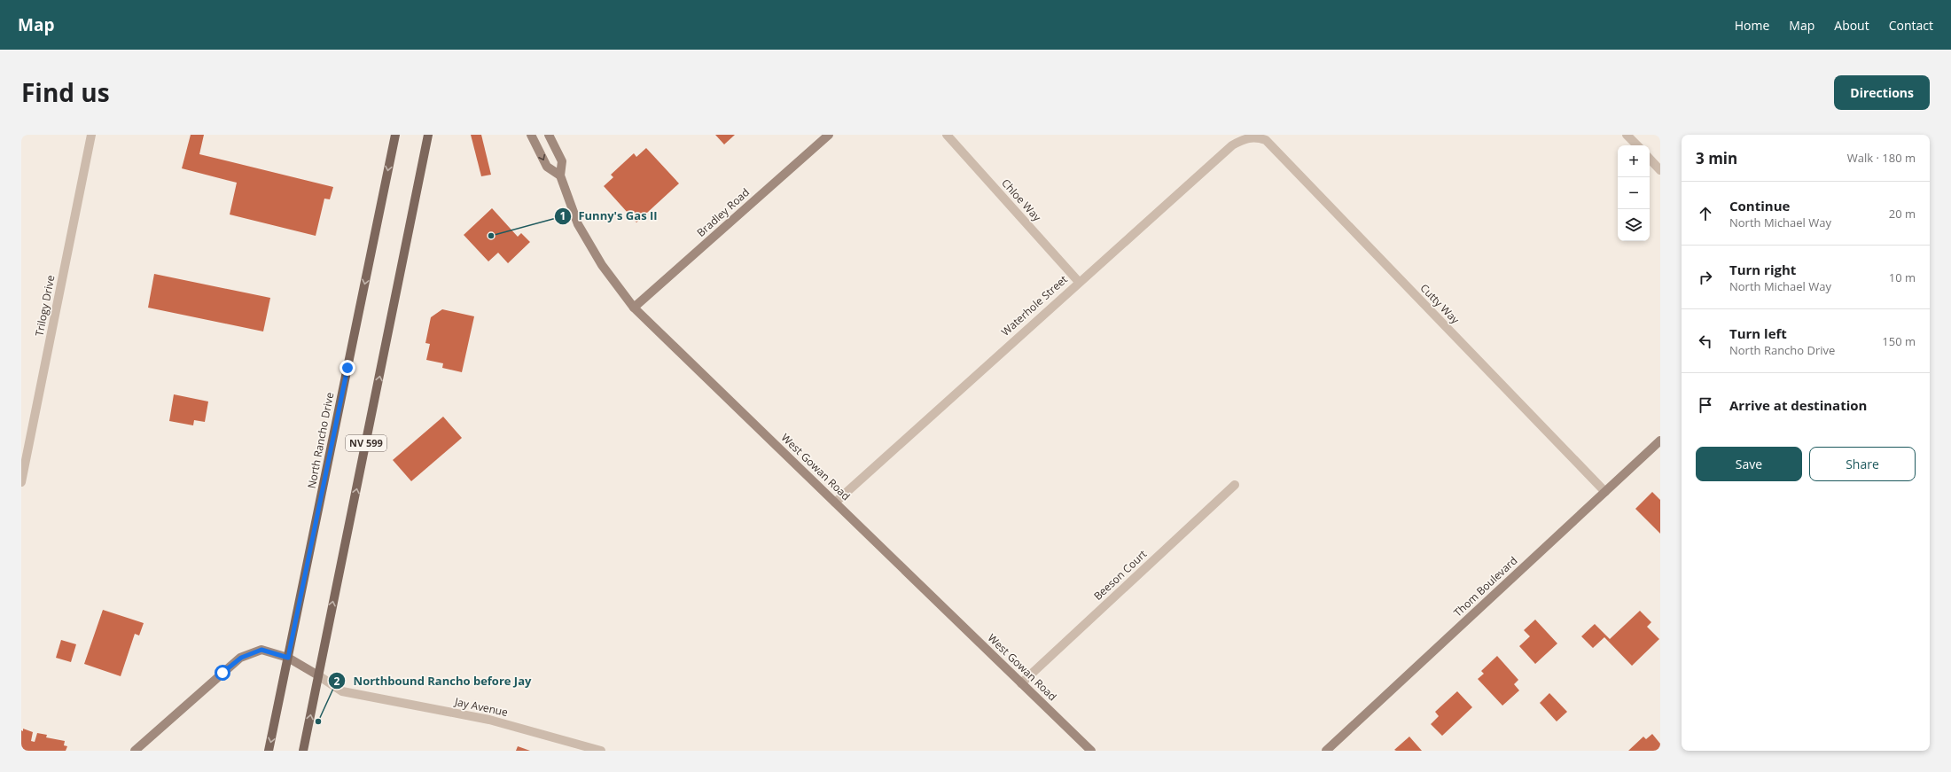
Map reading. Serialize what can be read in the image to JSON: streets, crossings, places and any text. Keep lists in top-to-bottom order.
{
  "streets": {
    "main road": ["North Rancho Drive", "NV 599"],
    "street": [
      "Chloe Way",
      "Bradley Road",
      "Cutty Way",
      "Trilogy Drive",
      "Waterhole Street",
      "West Gowan Road",
      "Beeson Court",
      "Thom Boulevard",
      "Jay Avenue"
    ]
  },
  "crossings": [
    ["Chloe Way", "Waterhole Street"],
    ["Bradley Road", "West Gowan Road"],
    ["Cutty Way", "Waterhole Street"],
    ["Cutty Way", "Thom Boulevard"],
    ["Waterhole Street", "West Gowan Road"],
    ["NV 599", "Jay Avenue"],
    ["West Gowan Road", "Beeson Court"]
  ],
  "places": ["Funny's Gas II", "Northbound Rancho before Jay"],
  "page": {
    "header": "Map",
    "nav": [
      "Home",
      "Map",
      "About",
      "Contact"
    ],
    "title": "Find us",
    "buttons": [
      "Directions",
      ["Save", "Share"]
    ],
    "heading": ["3 min", "Walk · 180 m"],
    "map_buttons": ["+", "−"],
    "list": [
      ["Continue", "North Michael Way", "20 m"],
      ["Turn right", "North Michael Way", "10 m"],
      ["Turn left", "North Rancho Drive", "150 m"],
      "Arrive at destination"
    ]
  }
}
